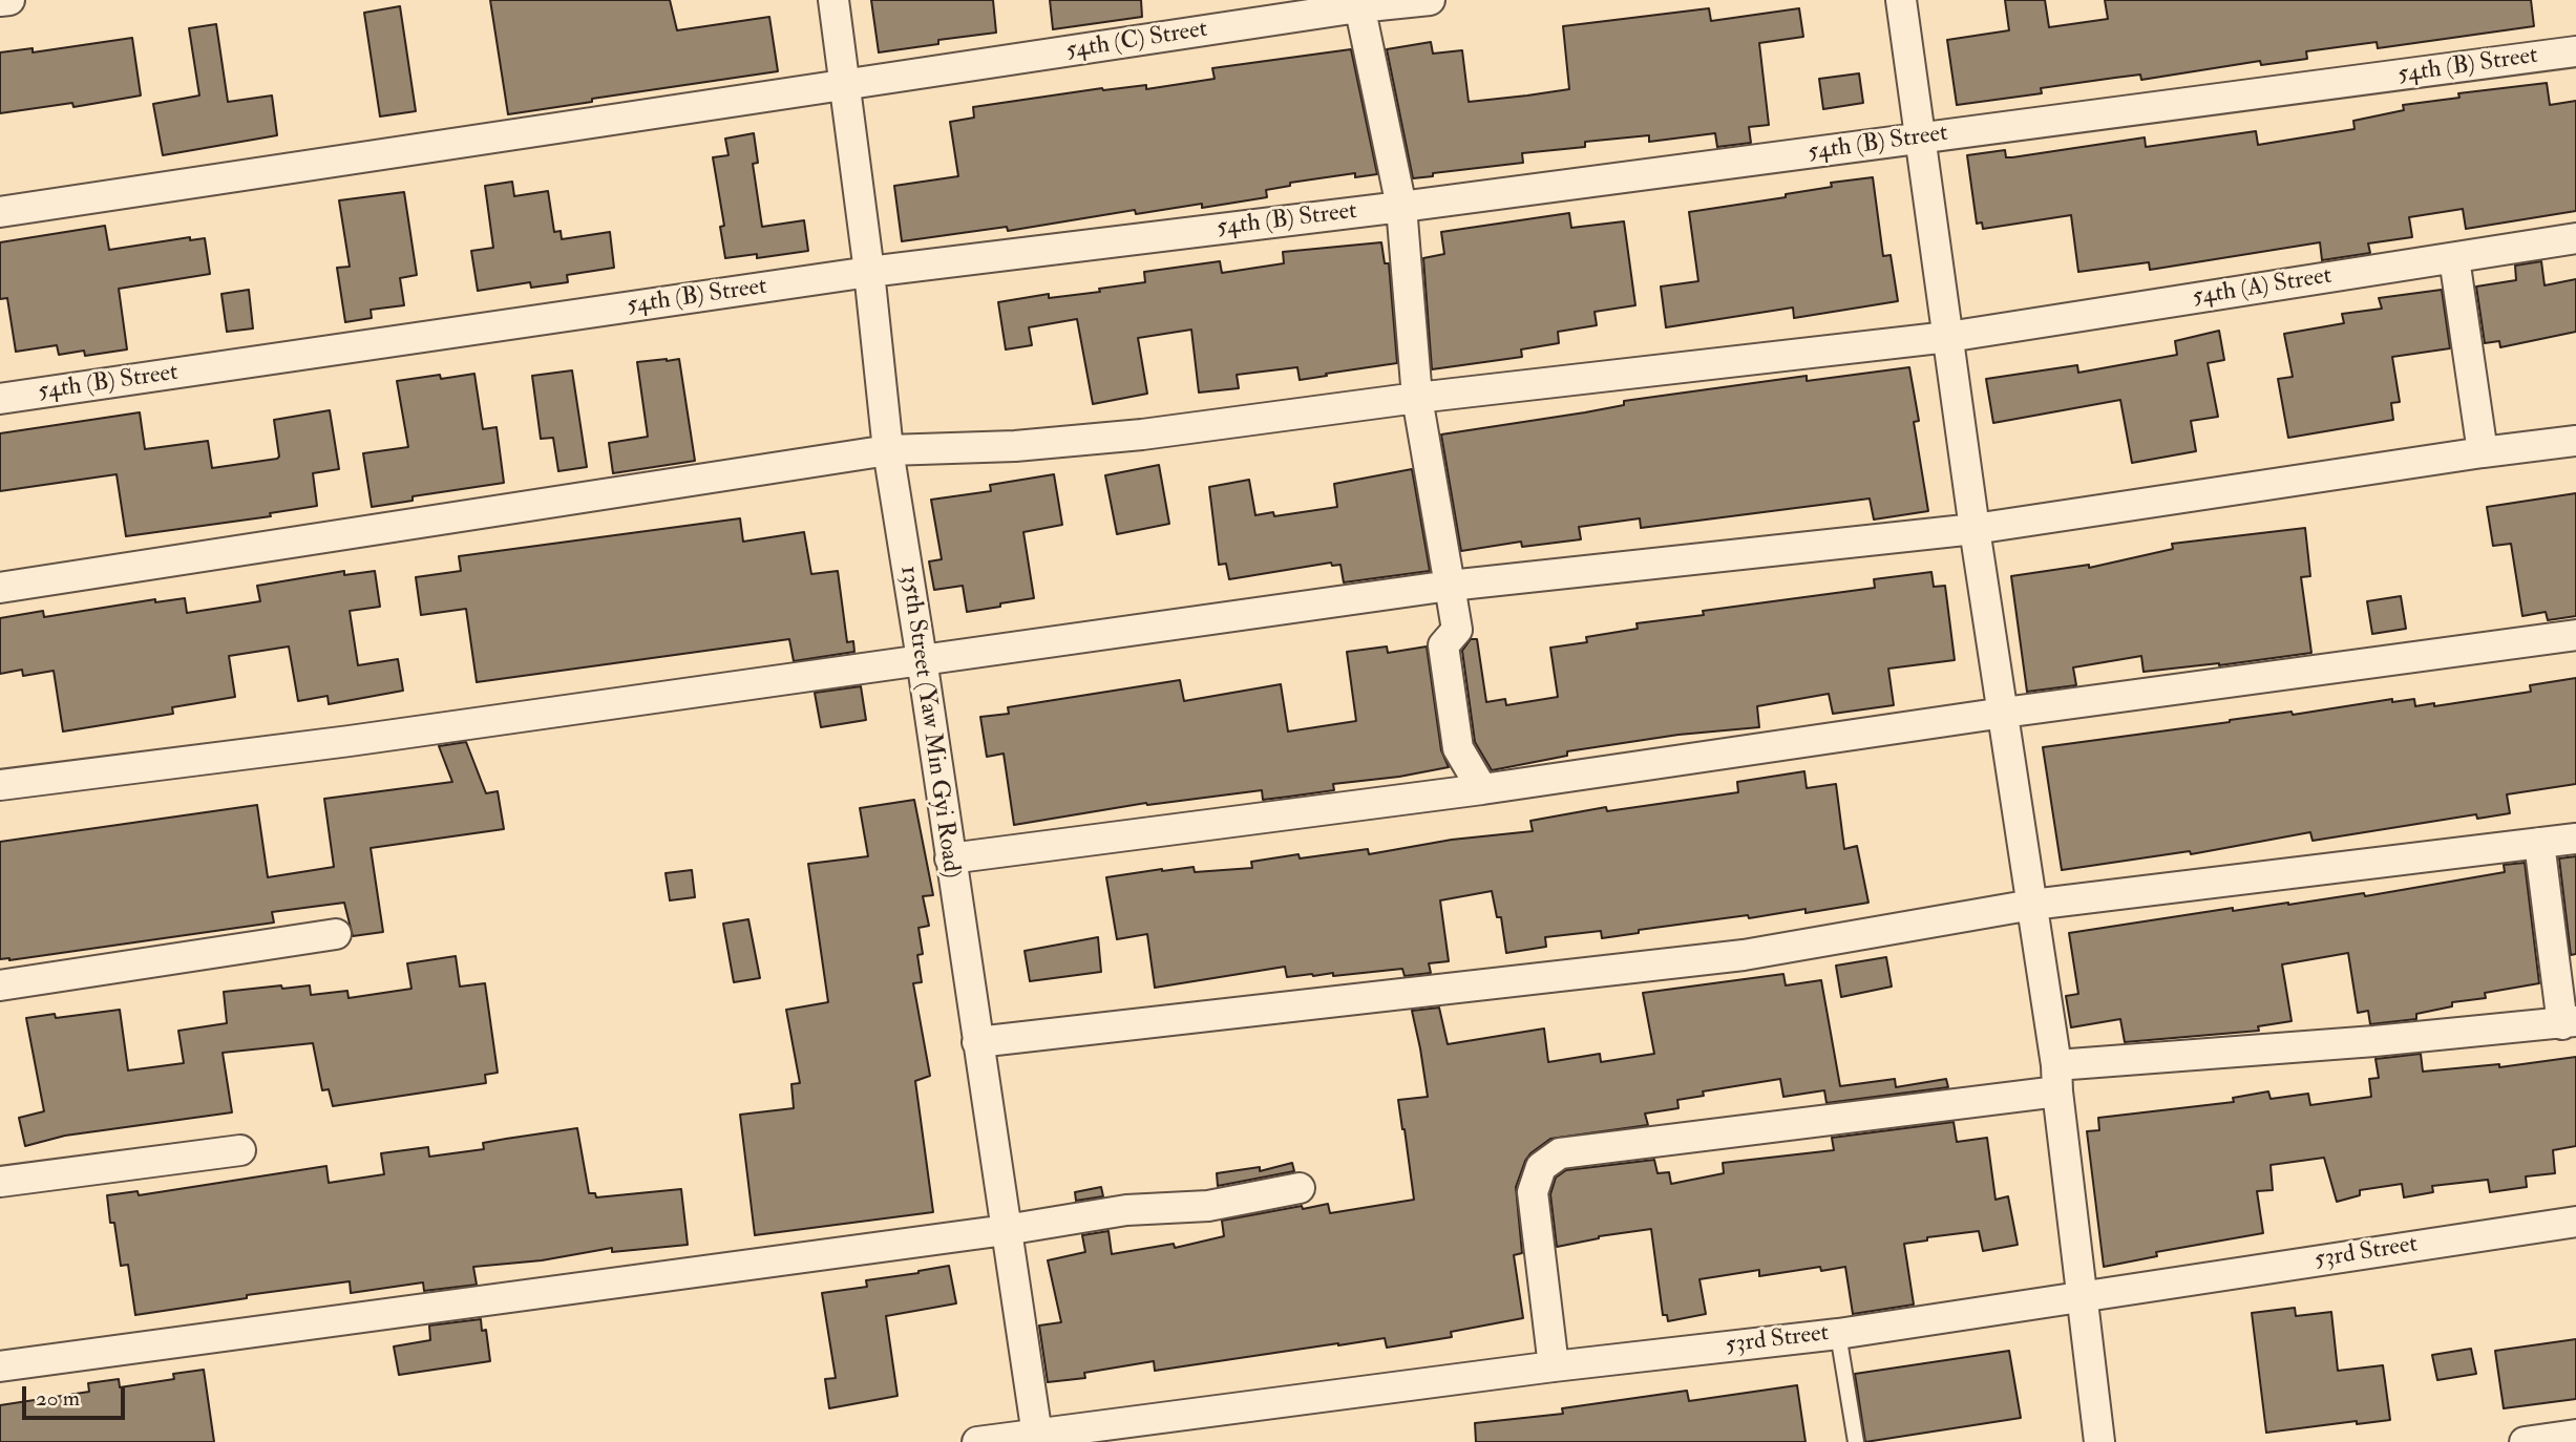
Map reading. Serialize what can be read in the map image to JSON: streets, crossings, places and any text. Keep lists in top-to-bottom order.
{
  "streets": {
    "street": [
      "54th (C) Street",
      "54th (B) Street",
      "54th (A) Street",
      "135th Street (Yaw Min Gyi Road)",
      "53rd Street"
    ]
  },
  "crossings": [
    ["54th (C) Street", "135th Street (Yaw Min Gyi Road)"],
    ["54th (B) Street", "135th Street (Yaw Min Gyi Road)"],
    ["54th (A) Street", "135th Street (Yaw Min Gyi Road)"],
    ["135th Street (Yaw Min Gyi Road)", "53rd Street"]
  ],
  "scale_bar": "20 m"
}
